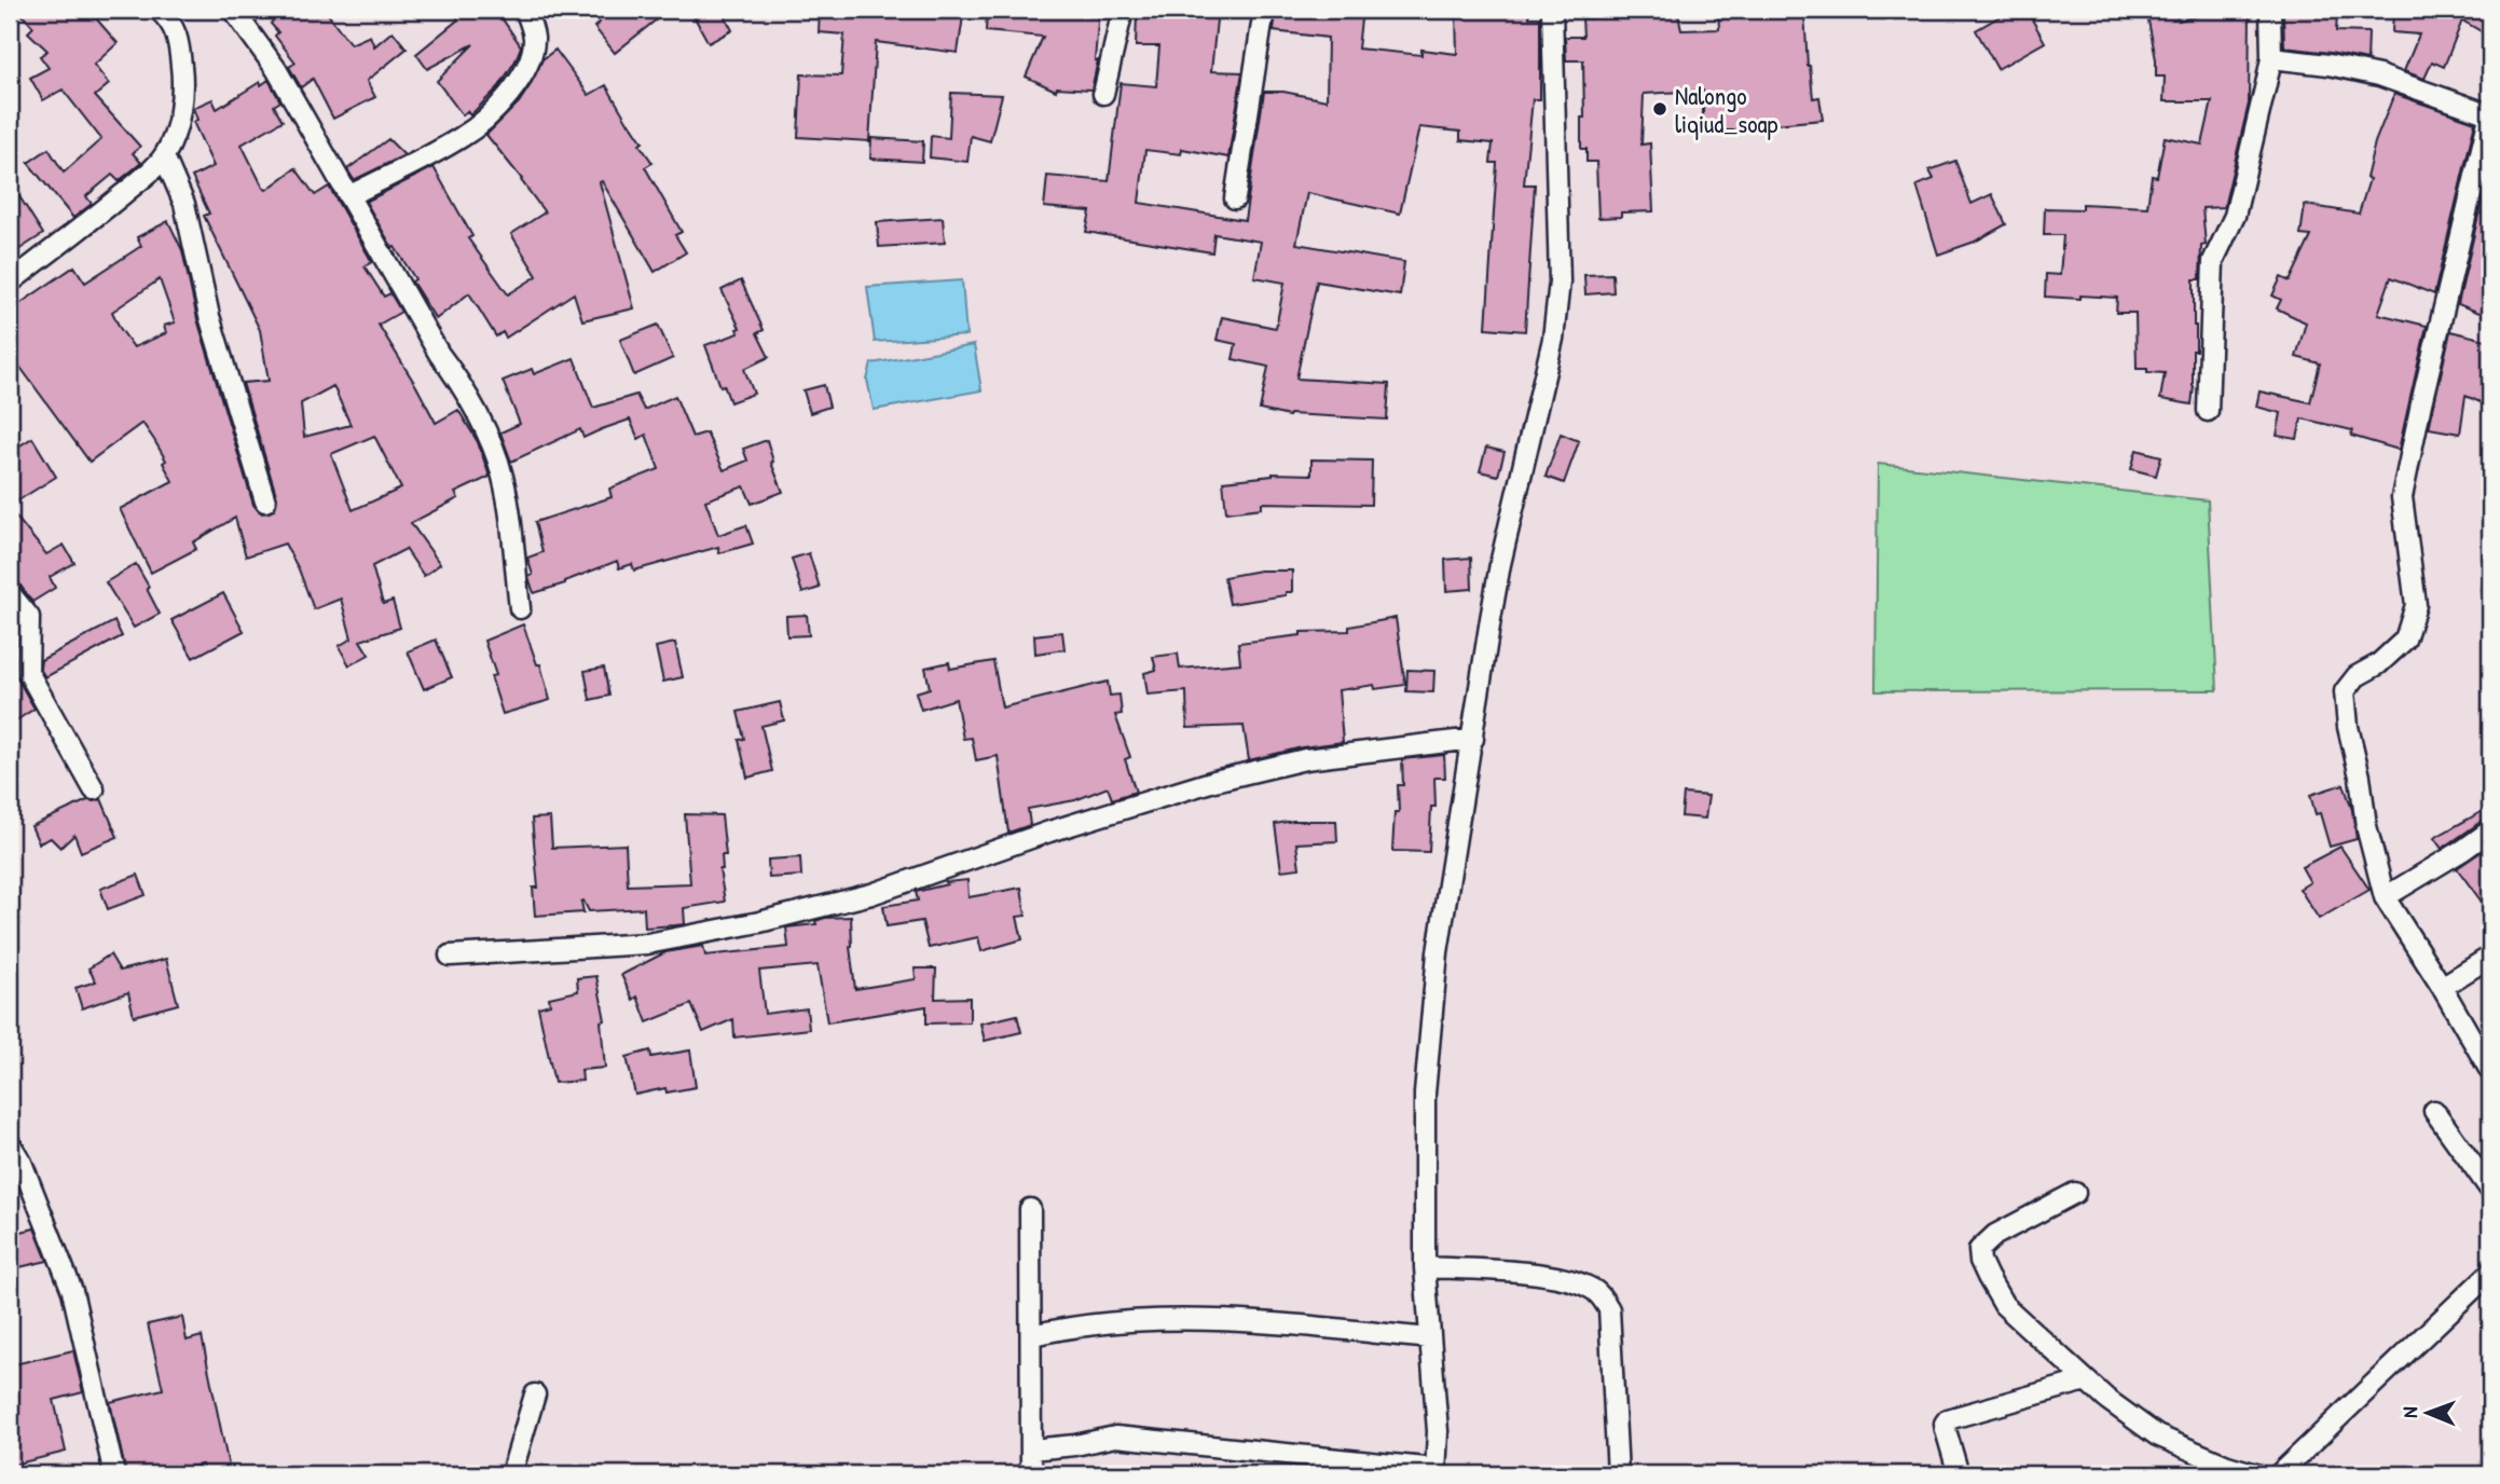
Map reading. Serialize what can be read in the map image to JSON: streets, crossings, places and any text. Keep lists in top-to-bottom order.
{
  "places": ["Nalongo liqiud_soap"],
  "north": "left"
}
